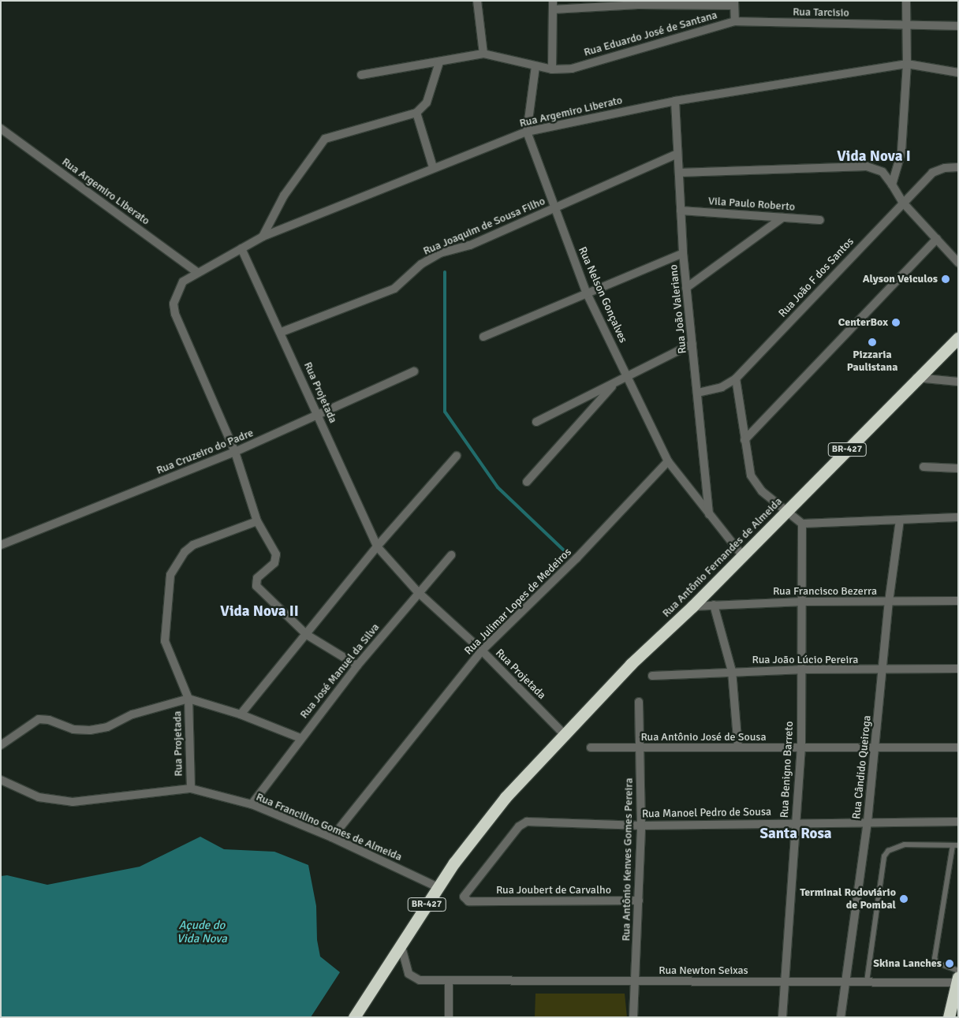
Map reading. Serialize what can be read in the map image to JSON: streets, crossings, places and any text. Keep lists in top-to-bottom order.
{
  "streets": {
    "highway": ["BR-427", "Rua Antônio Fernandes de Almeida"],
    "street": [
      "Rua Tarcisio",
      "Rua Eduardo José de Santana",
      "Rua Argemiro Liberato",
      "Vila Paulo Roberto",
      "Rua Joaquim de Sousa Filho",
      "Rua João F dos Santos",
      "Rua Nelson Gonçalves",
      "Rua João Valeriano",
      "Rua Projetada",
      "Rua Cruzeiro do Padre",
      "Rua Francisco Bezerra",
      "Rua Julimar Lopes de Medeiros",
      "Rua João Lúcio Pereira",
      "Rua José Manuel da Silva",
      "Rua Antônio José de Sousa",
      "Rua Cândido Queiroga",
      "Rua Benigno Barreto",
      "Rua Manoel Pedro de Sousa",
      "Rua Francilino Gomes de Almeida",
      "Rua Antônio Kenves Gomes Pereira",
      "Rua Joubert de Carvalho",
      "Rua Newton Seixas"
    ]
  },
  "crossings": [
    ["Rua Tarcisio", "Rua Eduardo José de Santana"],
    ["Rua Eduardo José de Santana", "Rua Nelson Gonçalves"],
    ["Rua Argemiro Liberato", "Rua Nelson Gonçalves"],
    ["Rua Argemiro Liberato", "Rua João Valeriano"],
    ["Rua Argemiro Liberato", "Rua Projetada"],
    ["Rua Argemiro Liberato", "Rua Cruzeiro do Padre"],
    ["Vila Paulo Roberto", "Rua João Valeriano"],
    ["Rua Joaquim de Sousa Filho", "Rua Nelson Gonçalves"],
    ["Rua Joaquim de Sousa Filho", "Rua João Valeriano"],
    ["Rua Joaquim de Sousa Filho", "Rua Projetada"],
    ["Rua João F dos Santos", "Rua João Valeriano"],
    ["Rua Nelson Gonçalves", "Rua João Valeriano"],
    ["Rua Nelson Gonçalves", "Rua Antônio Fernandes de Almeida"],
    ["Rua Nelson Gonçalves", "Rua Julimar Lopes de Medeiros"],
    ["Rua Projetada", "Rua Cruzeiro do Padre"],
    ["Rua Projetada", "Rua Antônio Fernandes de Almeida"],
    ["Rua Projetada", "Rua Julimar Lopes de Medeiros"],
    ["Rua Projetada", "Rua José Manuel da Silva"],
    ["Rua Projetada", "Rua Francilino Gomes de Almeida"],
    ["BR-427", "Rua Antônio Fernandes de Almeida"],
    ["BR-427", "Rua Francilino Gomes de Almeida"],
    ["BR-427", "Rua Newton Seixas"],
    ["Rua Antônio Fernandes de Almeida", "Rua Francisco Bezerra"],
    ["Rua Antônio Fernandes de Almeida", "Rua Francilino Gomes de Almeida"],
    ["Rua Francisco Bezerra", "Rua Cândido Queiroga"],
    ["Rua Francisco Bezerra", "Rua Benigno Barreto"],
    ["Rua Julimar Lopes de Medeiros", "Rua Francilino Gomes de Almeida"],
    ["Rua João Lúcio Pereira", "Rua Cândido Queiroga"],
    ["Rua João Lúcio Pereira", "Rua Benigno Barreto"],
    ["Rua José Manuel da Silva", "Rua Francilino Gomes de Almeida"],
    ["Rua Antônio José de Sousa", "Rua Cândido Queiroga"],
    ["Rua Antônio José de Sousa", "Rua Benigno Barreto"],
    ["Rua Antônio José de Sousa", "Rua Antônio Kenves Gomes Pereira"],
    ["Rua Cândido Queiroga", "Rua Manoel Pedro de Sousa"],
    ["Rua Cândido Queiroga", "Rua Newton Seixas"],
    ["Rua Benigno Barreto", "Rua Manoel Pedro de Sousa"],
    ["Rua Benigno Barreto", "Rua Newton Seixas"],
    ["Rua Manoel Pedro de Sousa", "Rua Antônio Kenves Gomes Pereira"],
    ["Rua Manoel Pedro de Sousa", "Rua Joubert de Carvalho"],
    ["Rua Antônio Kenves Gomes Pereira", "Rua Joubert de Carvalho"],
    ["Rua Antônio Kenves Gomes Pereira", "Rua Newton Seixas"]
  ],
  "districts": ["Vida Nova I", "Vida Nova II", "Santa Rosa"],
  "water": ["Açude do Vida Nova"],
  "places": [
    "Alyson Veiculos",
    "CenterBox",
    "Pizzaria Paulistana",
    "Terminal Rodoviário de Pombal",
    "Skina Lanches"
  ]
}
